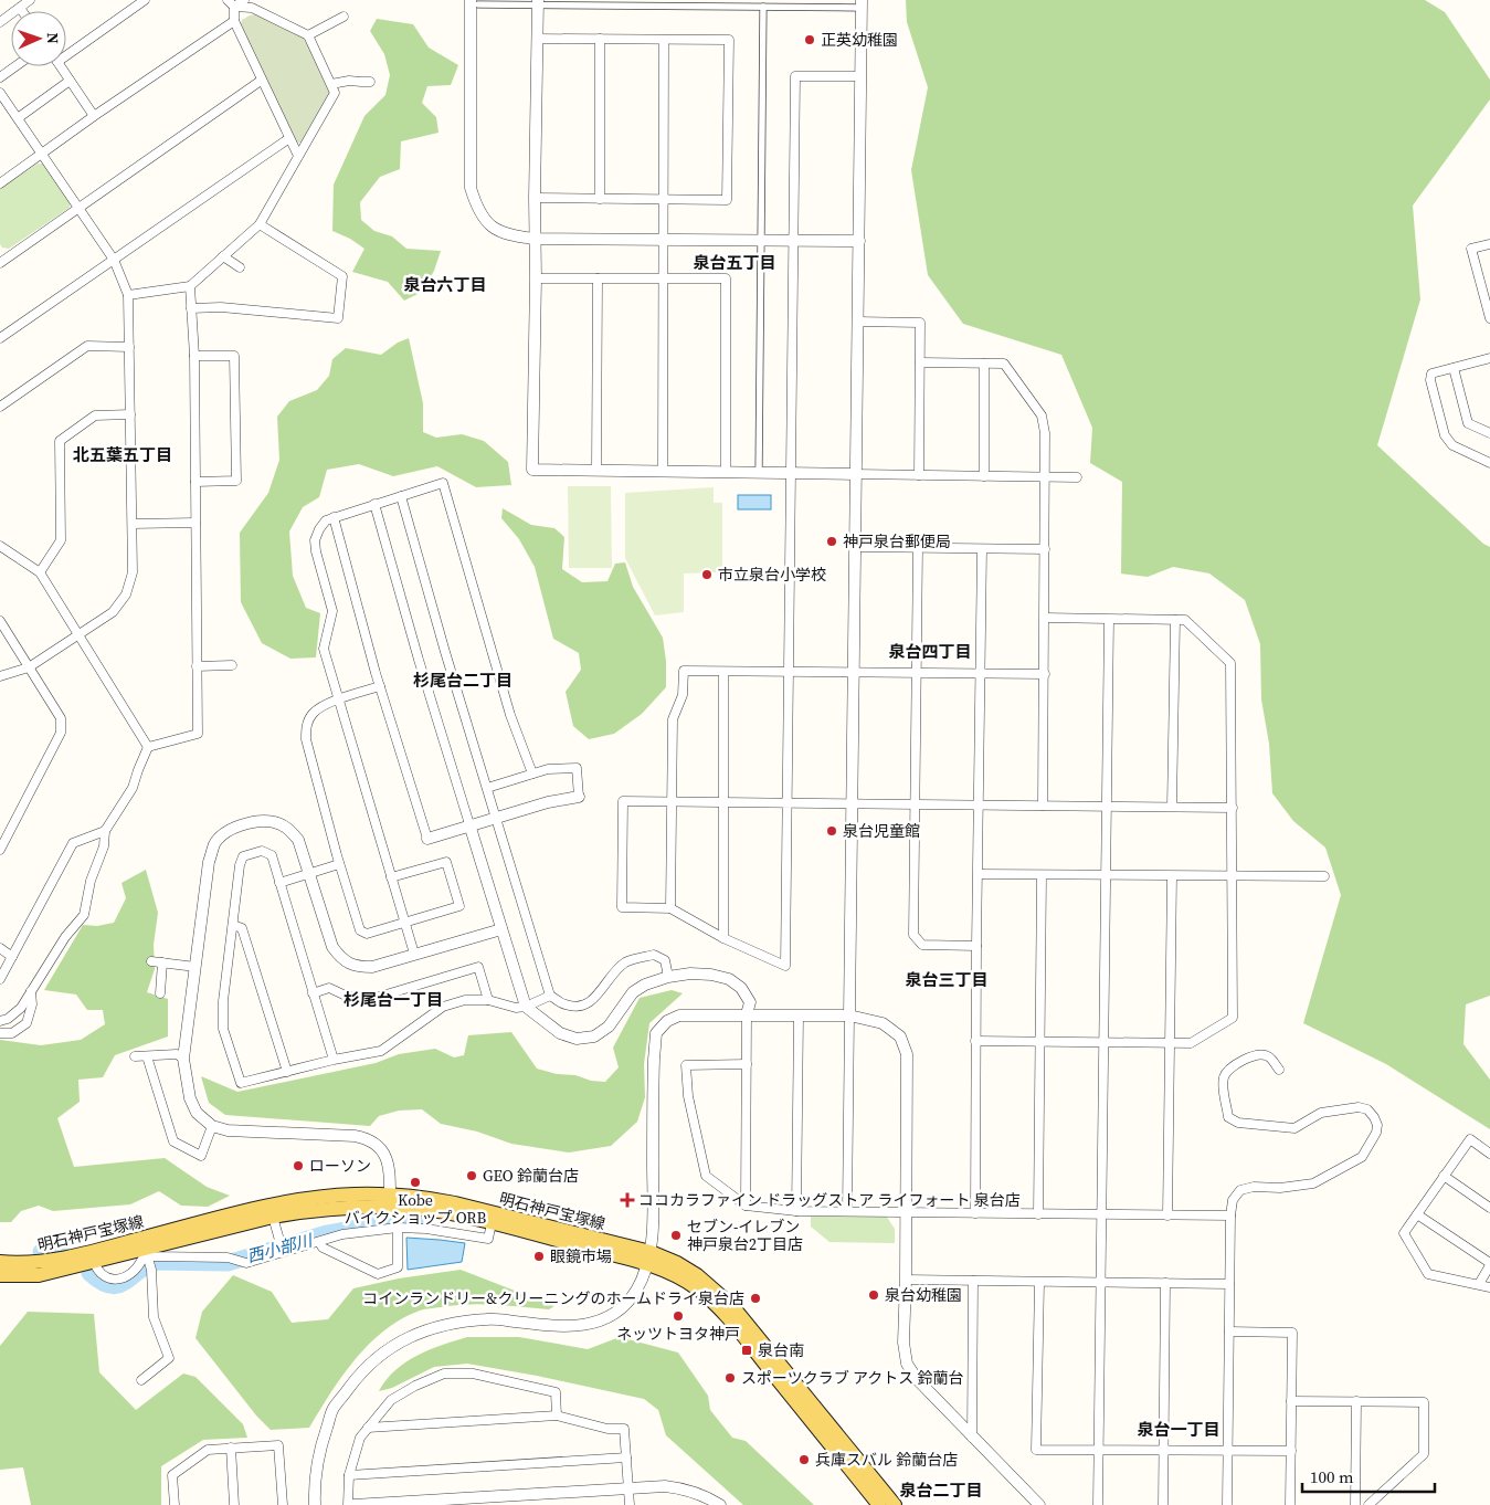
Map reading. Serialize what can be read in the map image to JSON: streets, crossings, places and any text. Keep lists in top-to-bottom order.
{
  "streets": {
    "main road": ["明石神戸宝塚線"]
  },
  "districts": [
    "泉台五丁目",
    "泉台六丁目",
    "北五葉五丁目",
    "泉台四丁目",
    "杉尾台二丁目",
    "泉台三丁目",
    "杉尾台一丁目",
    "泉台一丁目",
    "泉台二丁目"
  ],
  "water": ["西小部川"],
  "places": {
    "other": [
      "正英幼稚園",
      "神戸泉台郵便局",
      "市立泉台小学校",
      "泉台児童館",
      "ローソン",
      "GEO 鈴蘭台店",
      "Kobe バイクショップ ORB",
      "セブン-イレブン 神戸泉台2丁目店",
      "眼鏡市場",
      "泉台幼稚園",
      "コインランドリー&クリーニングのホームドライ泉台店",
      "ネッツトヨタ神戸",
      "スポーツクラブ アクトス 鈴蘭台",
      "兵庫スバル 鈴蘭台店"
    ],
    "health": ["ココカラファイン ドラッグストア ライフォート 泉台店"],
    "transit": ["泉台南"]
  },
  "scale_bar": "100 m",
  "north": "right"
}
